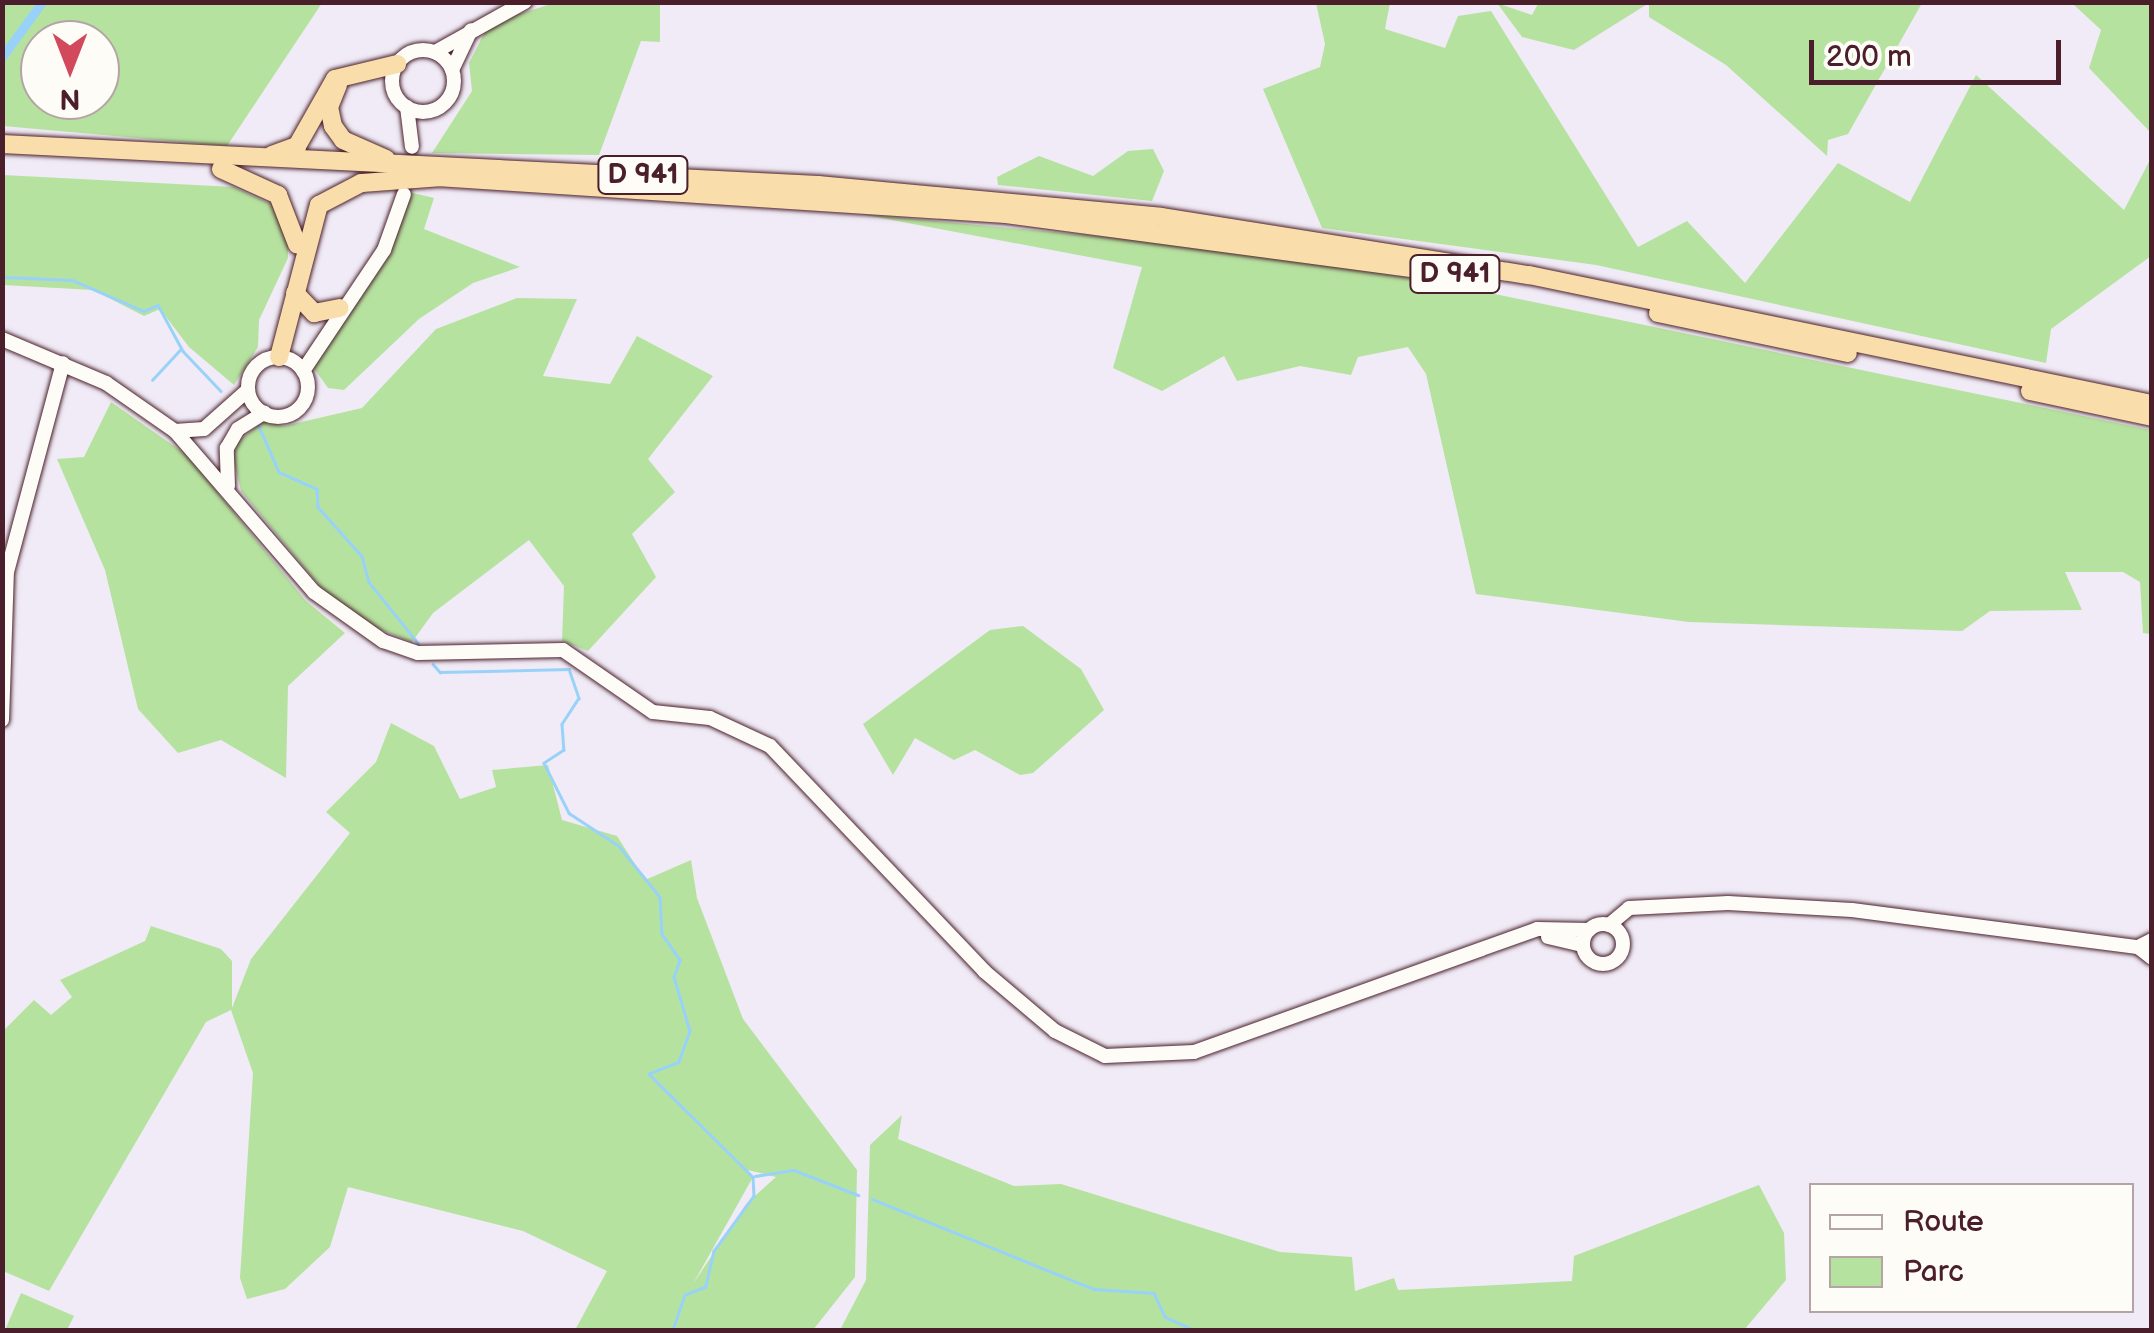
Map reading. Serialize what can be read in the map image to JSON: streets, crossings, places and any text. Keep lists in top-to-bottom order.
{
  "streets": {
    "highway": ["D 941"]
  },
  "legend": ["Route", "Parc"],
  "scale_bar": "200 m",
  "north": "bottom"
}
